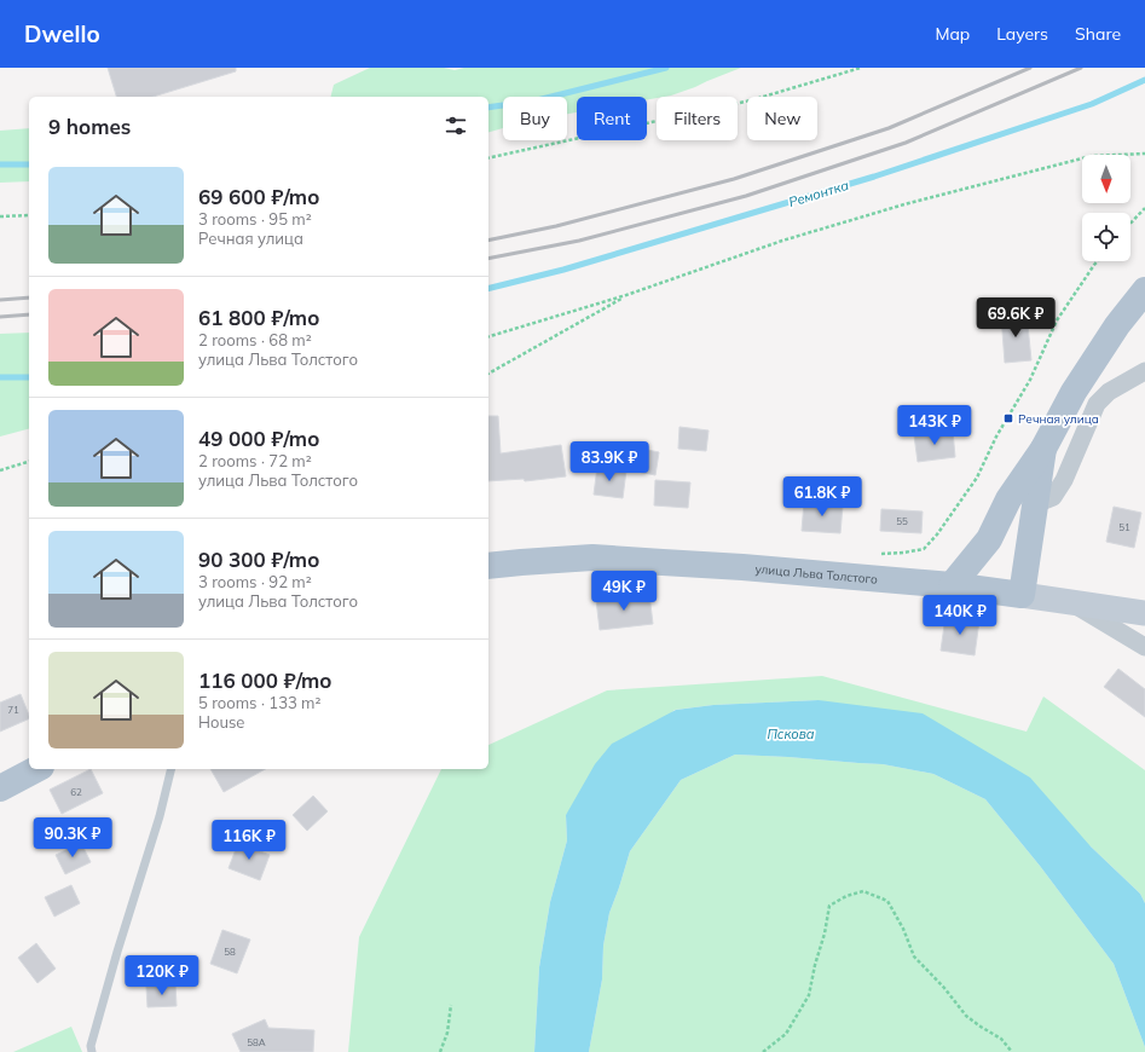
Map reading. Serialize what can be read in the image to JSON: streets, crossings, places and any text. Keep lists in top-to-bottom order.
{
  "streets": {
    "main road": ["улица Льва Толстого"]
  },
  "water": ["Ремонтка", "Пскова"],
  "places": {
    "transit": ["Речная улица"]
  },
  "house_numbers": [
    "55",
    "51",
    "71",
    "62",
    "58",
    "58А"
  ],
  "north": "bottom",
  "page": {
    "header": "Dwello",
    "nav": ["Map", "Layers", "Share"],
    "chip": [
      "Buy",
      "Rent",
      "Filters",
      "New"
    ],
    "heading": "9 homes",
    "list": [
      {
        "name": "69 600 ₽/mo",
        "note": "3 rooms · 95 m² · Речная улица"
      },
      {
        "name": "61 800 ₽/mo",
        "note": "2 rooms · 68 m² · улица Льва Толстого"
      },
      {
        "name": "49 000 ₽/mo",
        "note": "2 rooms · 72 m² · улица Льва Толстого"
      },
      {
        "name": "90 300 ₽/mo",
        "note": "3 rooms · 92 m² · улица Льва Толстого"
      },
      {
        "name": "116 000 ₽/mo",
        "note": "5 rooms · 133 m² · House"
      }
    ],
    "price": [
      "69.6K ₽",
      "143K ₽",
      "83.9K ₽",
      "61.8K ₽",
      "49K ₽",
      "140K ₽",
      "90.3K ₽",
      "116K ₽",
      "120K ₽"
    ]
  }
}
